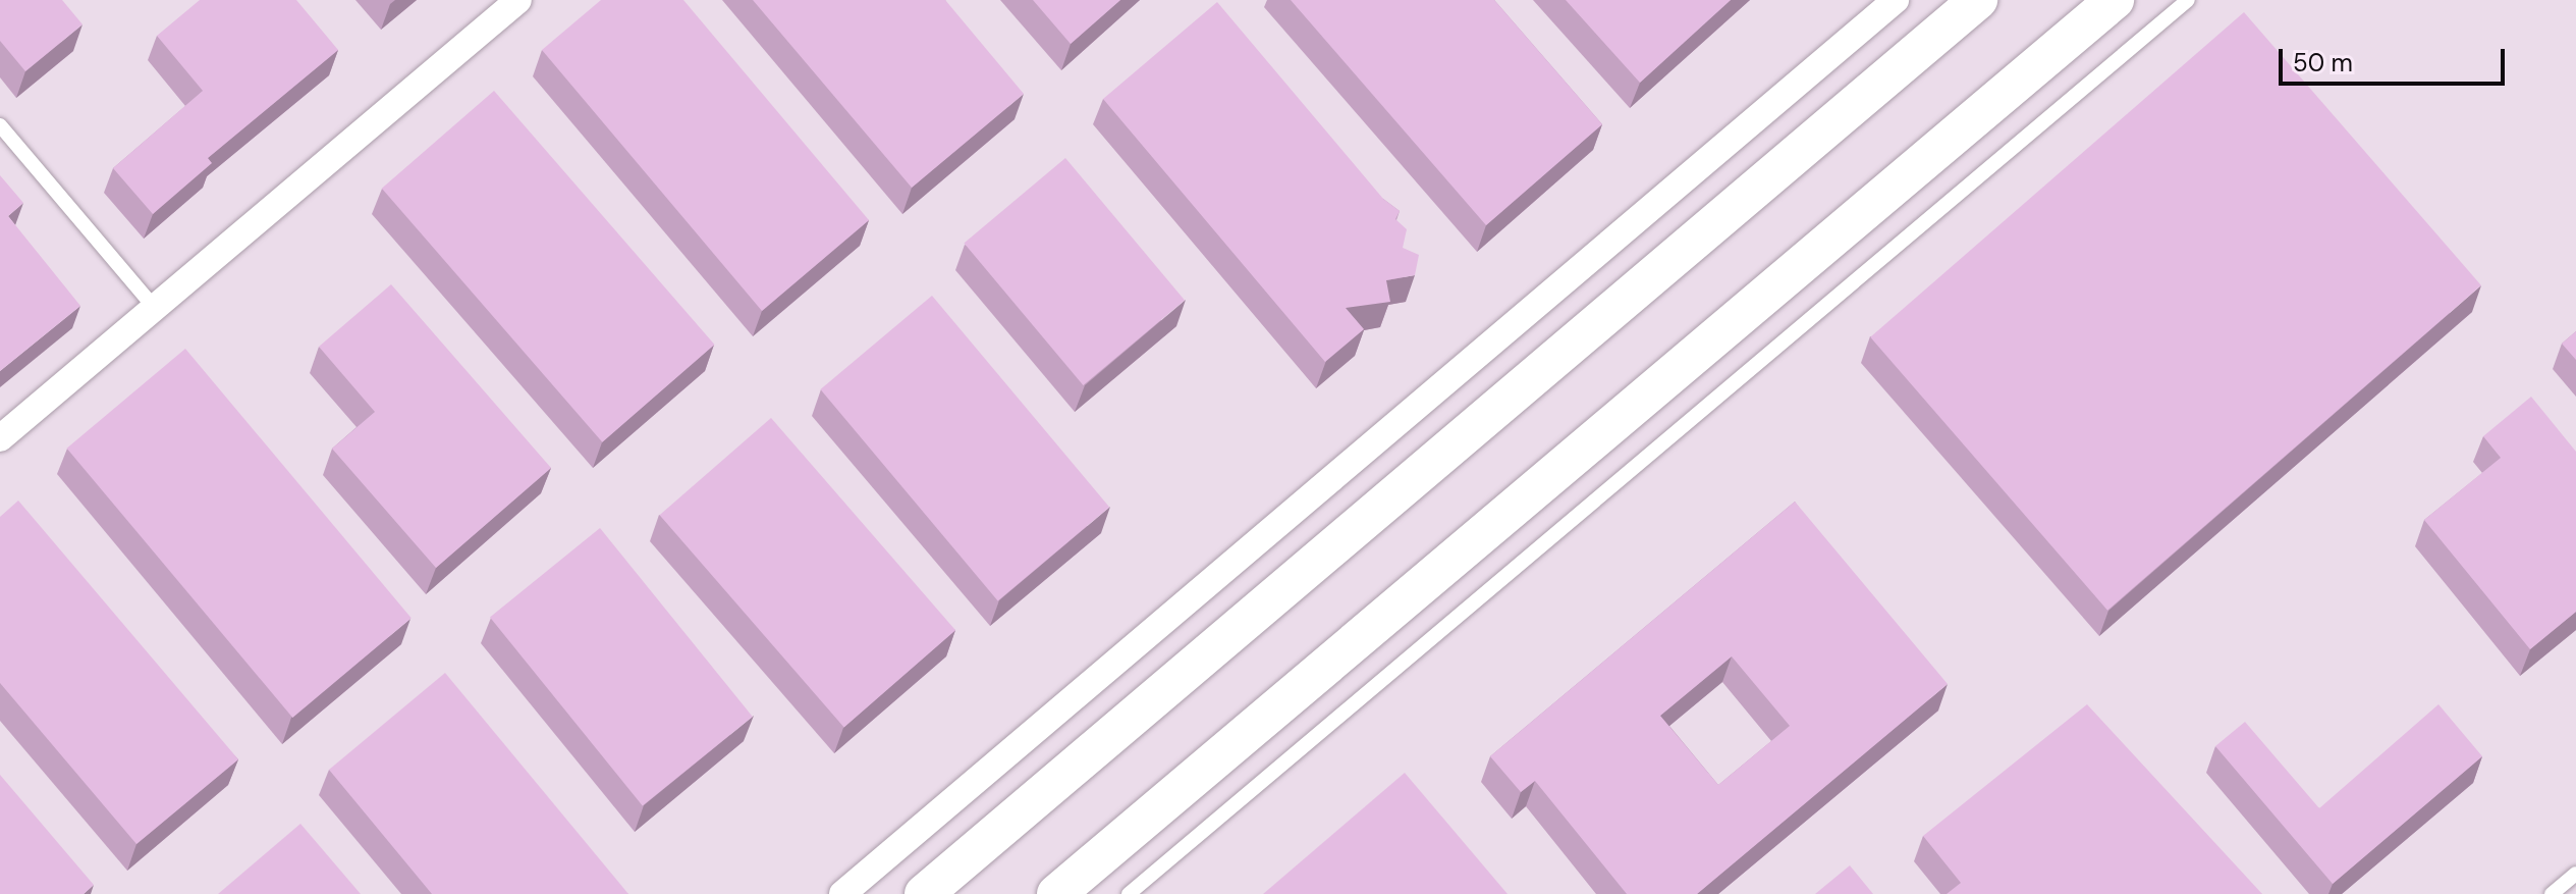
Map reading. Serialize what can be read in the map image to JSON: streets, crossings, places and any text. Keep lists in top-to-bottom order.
{
  "scale_bar": "50 m"
}
